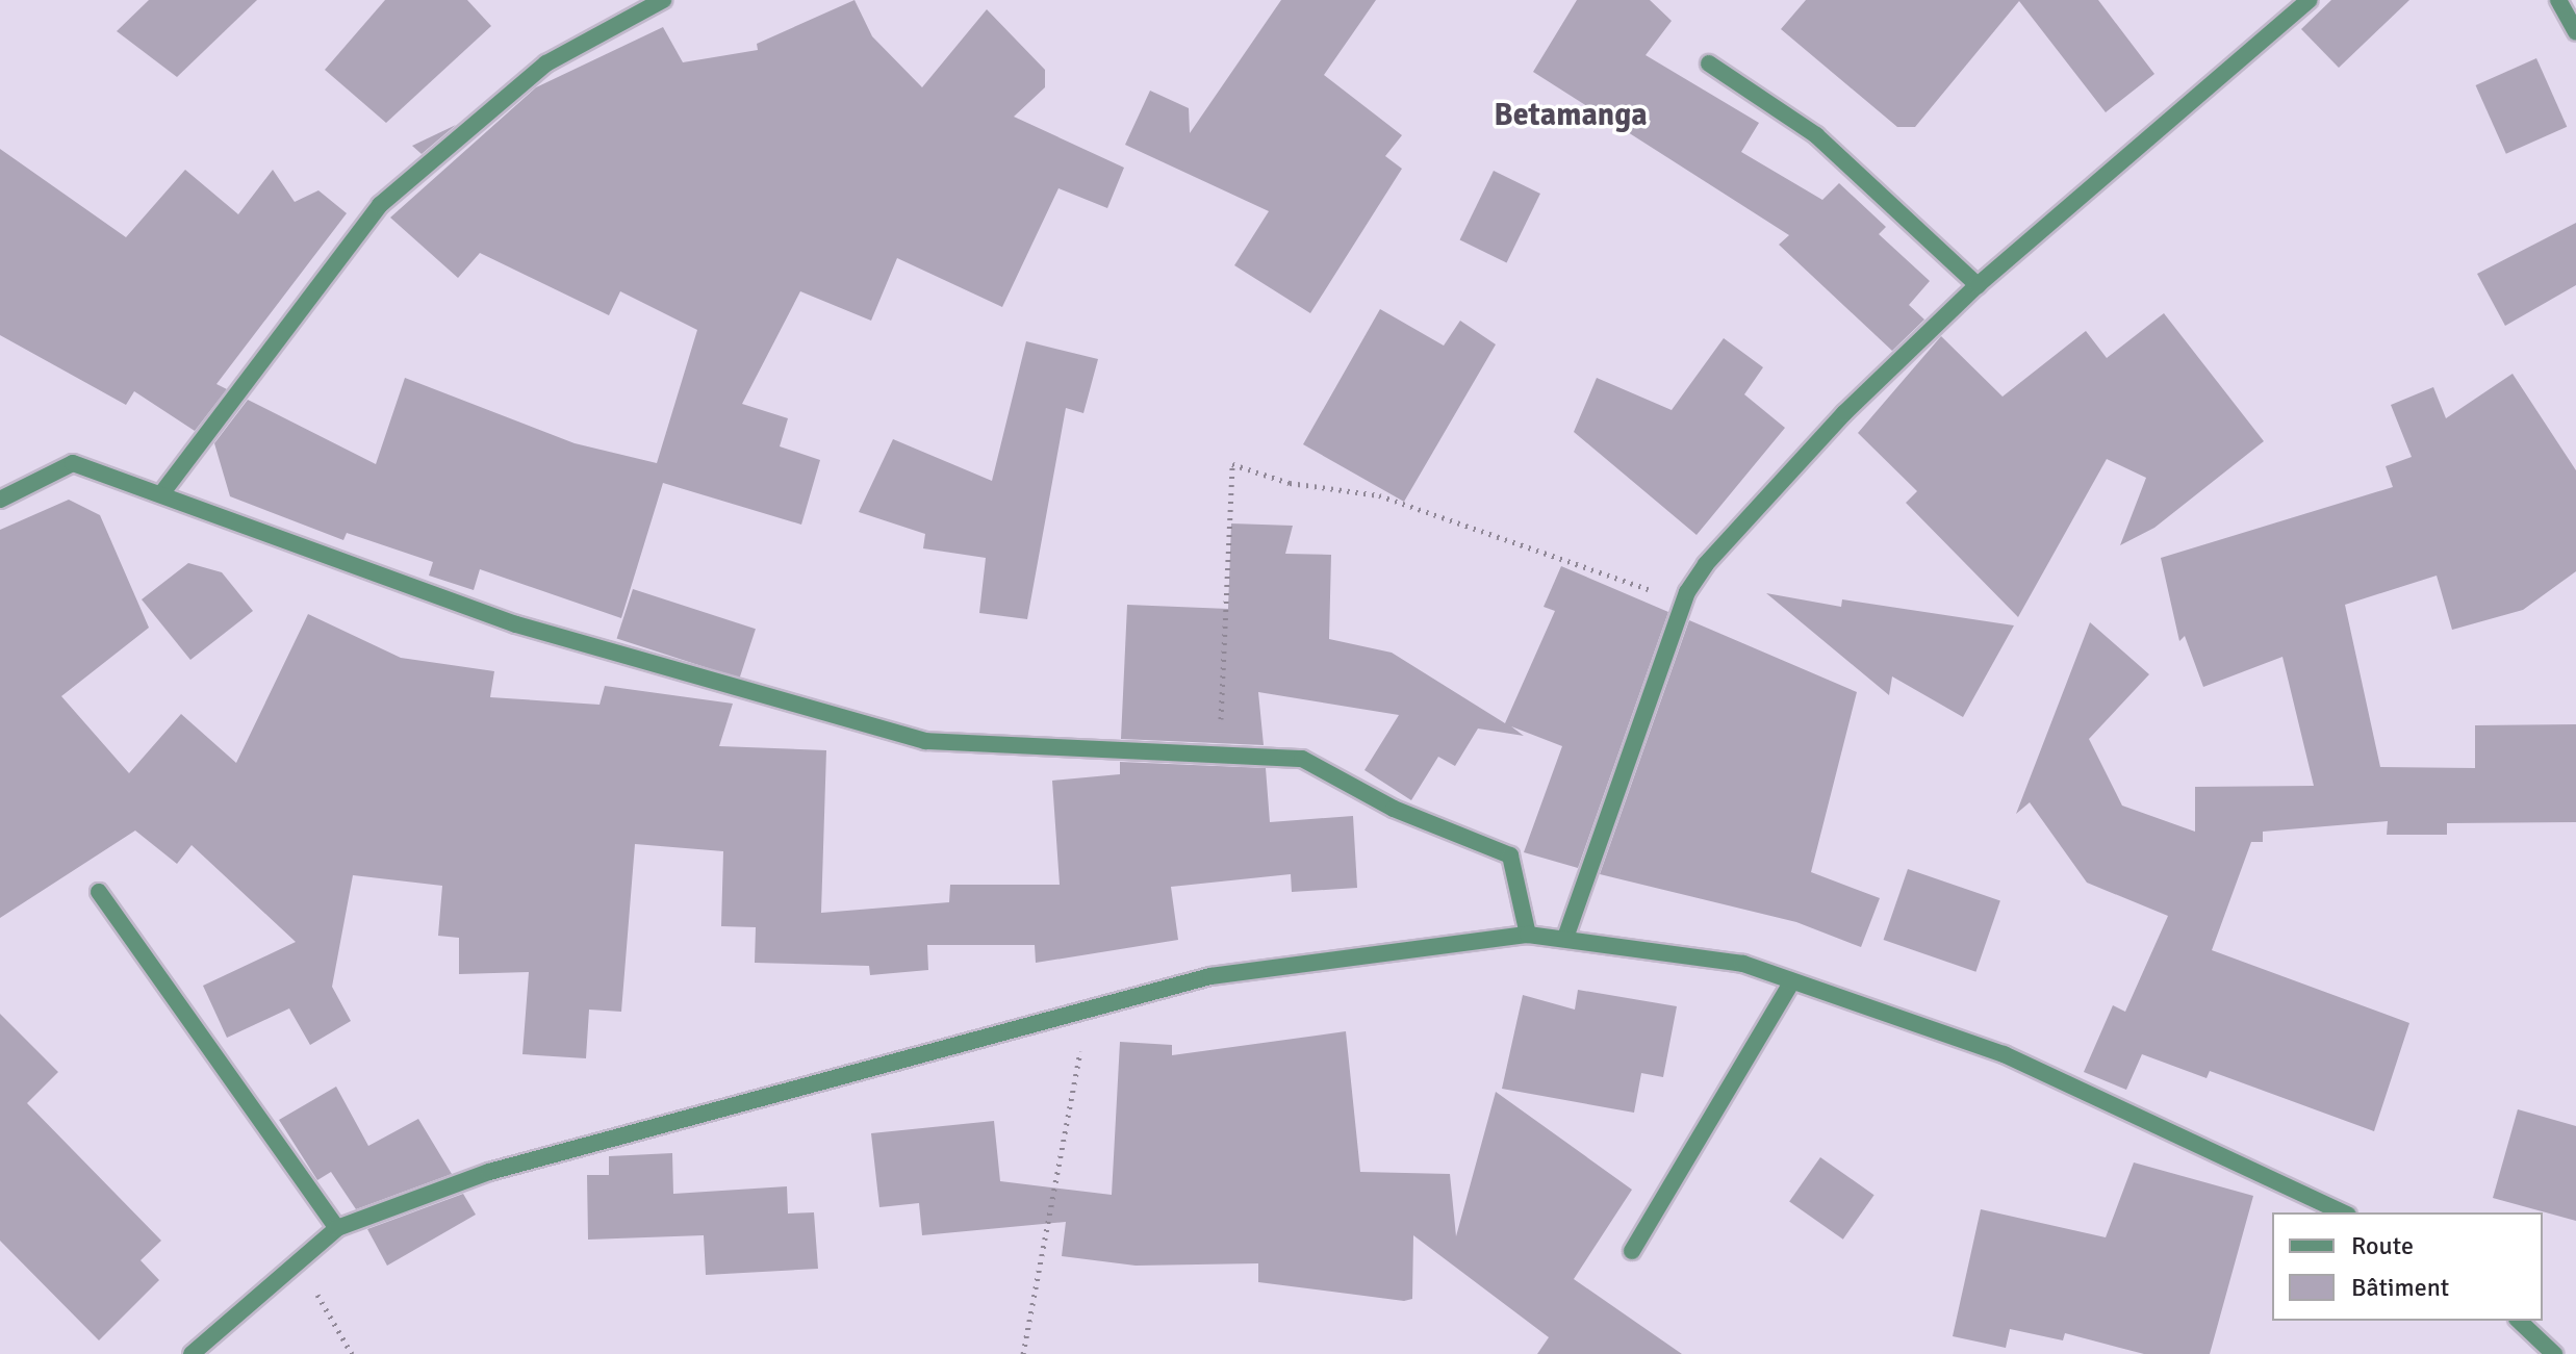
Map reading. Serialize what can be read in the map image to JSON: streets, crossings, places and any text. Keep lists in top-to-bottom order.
{
  "districts": ["Betamanga"],
  "legend": ["Route", "Bâtiment"]
}
